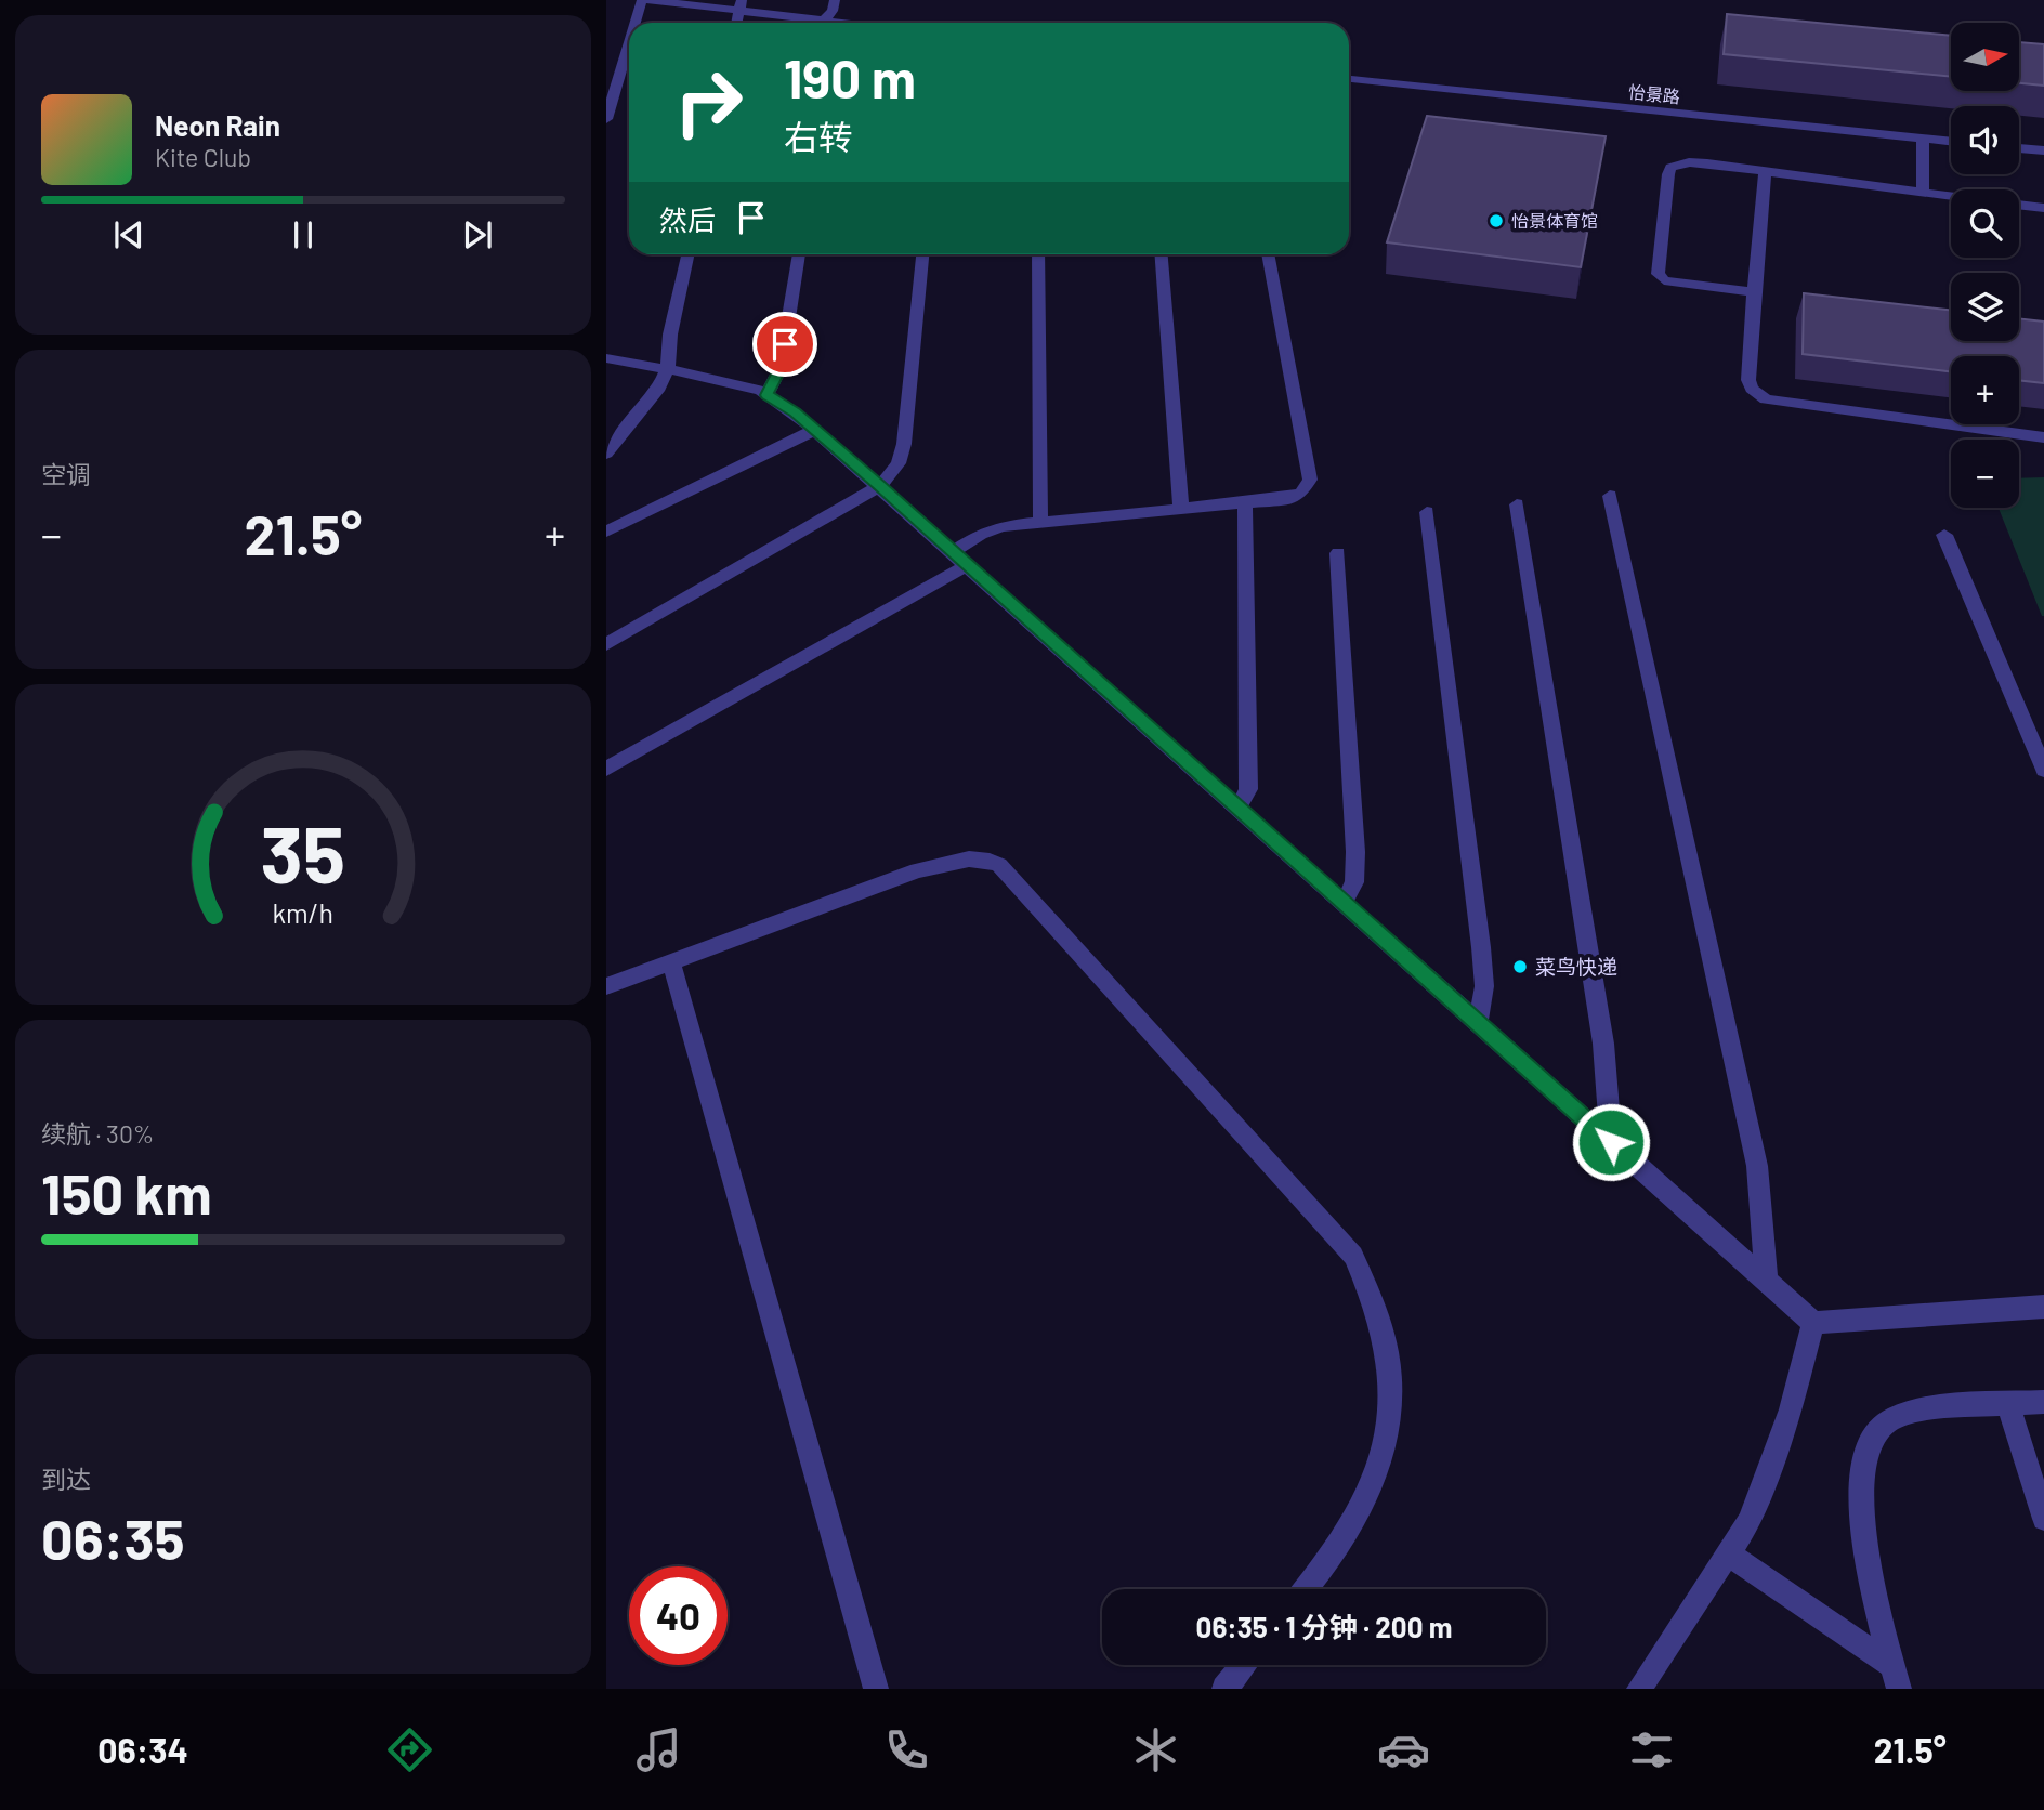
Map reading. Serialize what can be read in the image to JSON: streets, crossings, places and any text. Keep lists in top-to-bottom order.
{
  "streets": {
    "street": ["怡景路"]
  },
  "places": ["怡景体育馆", "菜鸟快递"],
  "north": "right",
  "page": {
    "map_buttons": ["+", "−"],
    "turn": ["190 m", "右转"],
    "song": ["Neon Rain", "Kite Club"],
    "then": "然后",
    "tile": [
      "空调",
      ["续航 · 30%", "150 km"],
      ["到达", "06:35"]
    ],
    "heat": ["−", "21.5°", "+"],
    "limit": "40",
    "trip": "06:35 · 1 分钟 · 200 m",
    "tabs": ["06:34", "21.5°"],
    "gauge": ["35", "km/h"]
  }
}
